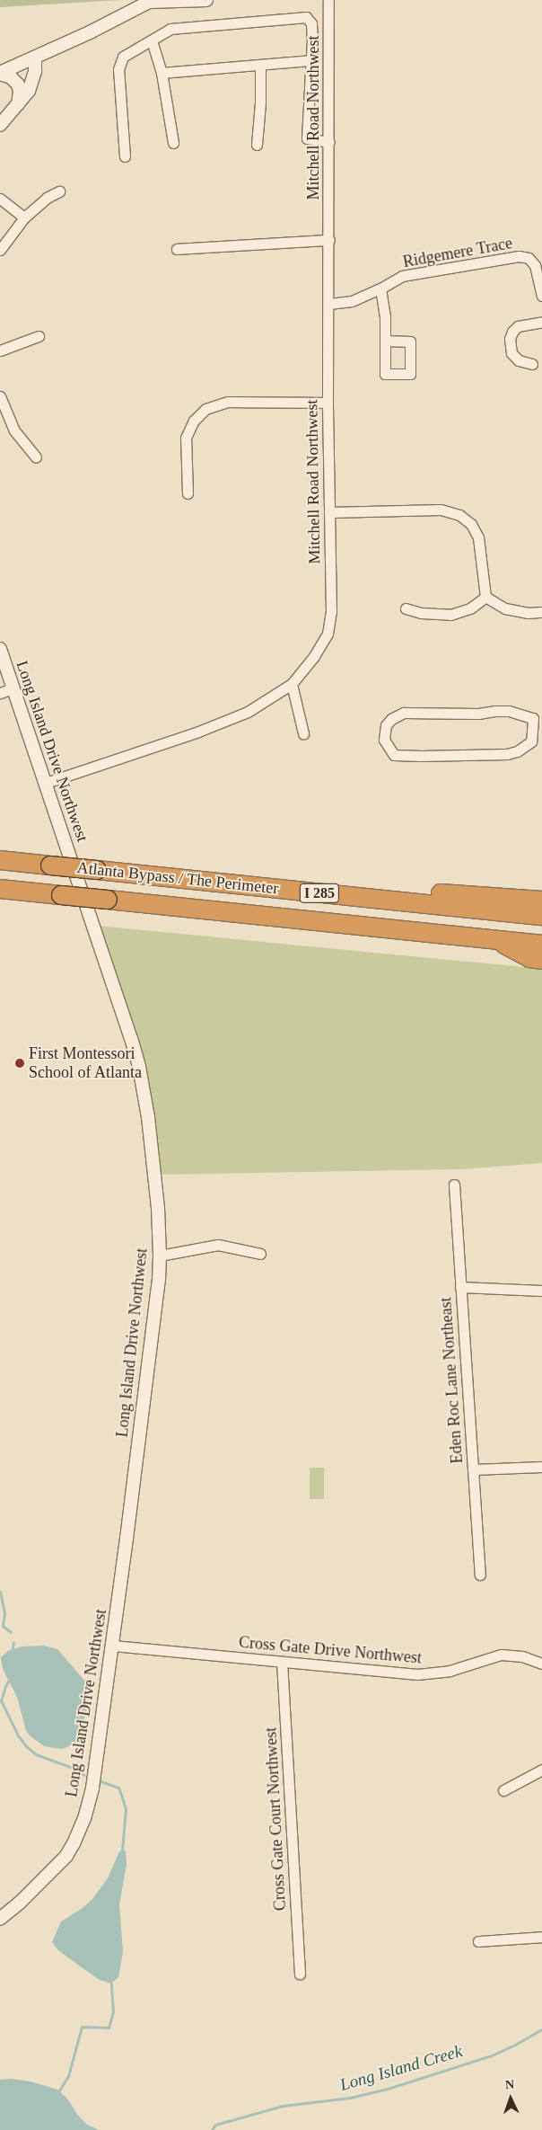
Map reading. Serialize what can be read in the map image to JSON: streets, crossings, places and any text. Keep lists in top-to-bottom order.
{
  "streets": {
    "highway": ["Atlanta Bypass / The Perimeter", "I 285"],
    "street": [
      "Mitchell Road Northwest",
      "Ridgemere Trace",
      "Long Island Drive Northwest",
      "Eden Roc Lane Northeast",
      "Cross Gate Drive Northwest",
      "Cross Gate Court Northwest"
    ]
  },
  "crossings": [
    ["Mitchell Road Northwest", "Ridgemere Trace"],
    ["Mitchell Road Northwest", "Long Island Drive Northwest"],
    ["Long Island Drive Northwest", "Cross Gate Drive Northwest"],
    ["Cross Gate Drive Northwest", "Cross Gate Court Northwest"]
  ],
  "water": ["Long Island Creek"],
  "places": ["First Montessori School of Atlanta"],
  "north": "top"
}
